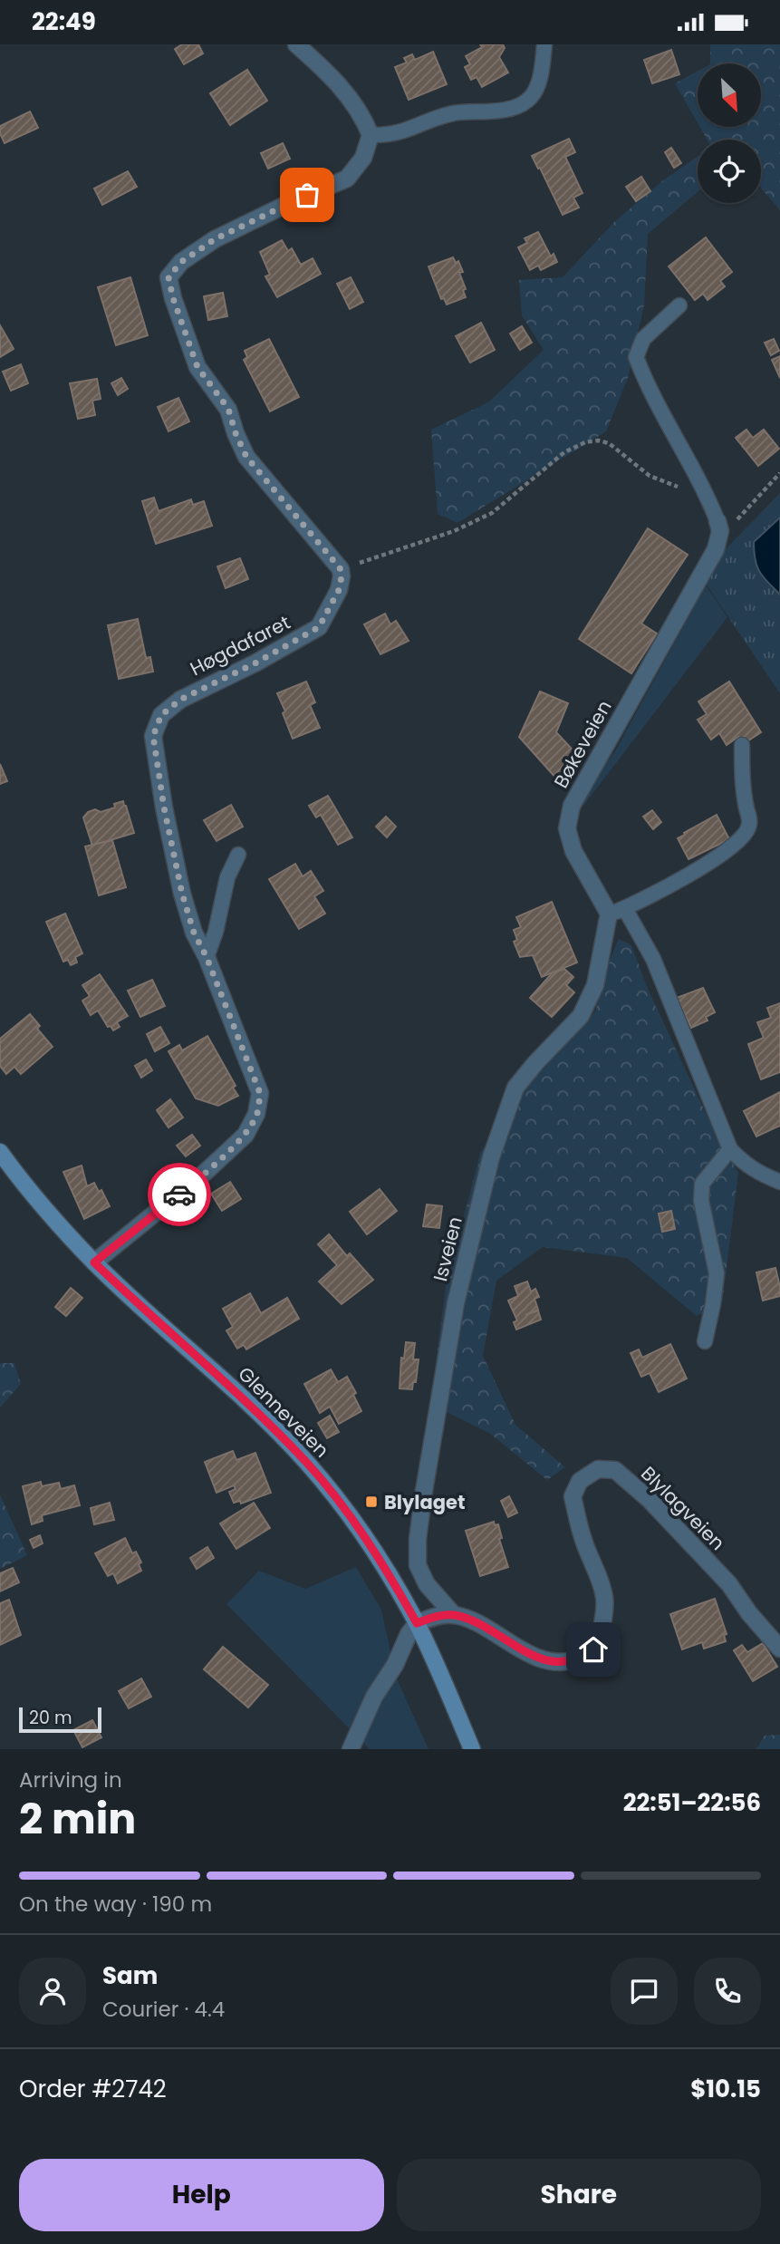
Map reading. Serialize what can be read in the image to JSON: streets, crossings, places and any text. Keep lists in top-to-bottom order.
{
  "streets": {
    "main road": ["Glenneveien"],
    "street": [
      "Høgdafaret",
      "Bøkeveien",
      "Isveien",
      "Blylagveien"
    ]
  },
  "crossings": [
    ["Høgdafaret", "Glenneveien"],
    ["Bøkeveien", "Isveien"],
    ["Isveien", "Blylagveien"]
  ],
  "places": {
    "transit": ["Blylaget"]
  },
  "scale_bar": "20 m",
  "north": "bottom right",
  "page": {
    "status": "22:49",
    "scale": "20 m",
    "heading": ["2 min", "Arriving in", "22:51–22:56"],
    "panel": [
      "Sam",
      "Courier · 4.4",
      "Order #2742",
      "$10.15"
    ],
    "bar": "On the way · 190 m",
    "buttons": ["Help", "Share"]
  }
}
